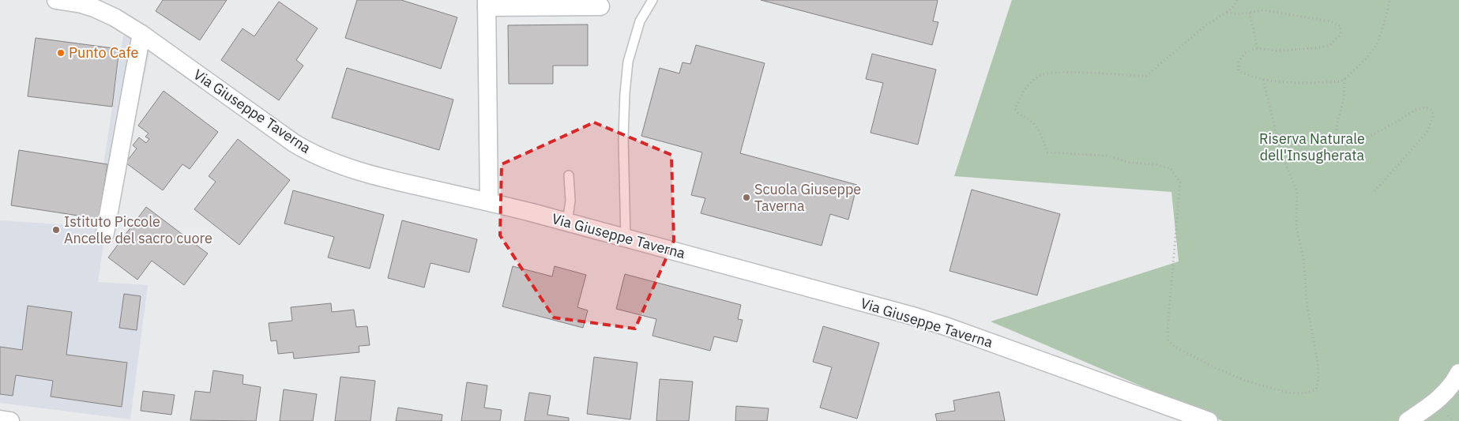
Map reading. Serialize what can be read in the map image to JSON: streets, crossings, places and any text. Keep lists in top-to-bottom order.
{
  "streets": {
    "street": ["Via Giuseppe Taverna"]
  },
  "parks": ["Riserva Naturale dell'Insugherata"],
  "places": ["Punto Cafe", "Scuola Giuseppe Taverna", "Istituto Piccole Ancelle del sacro cuore"]
}
